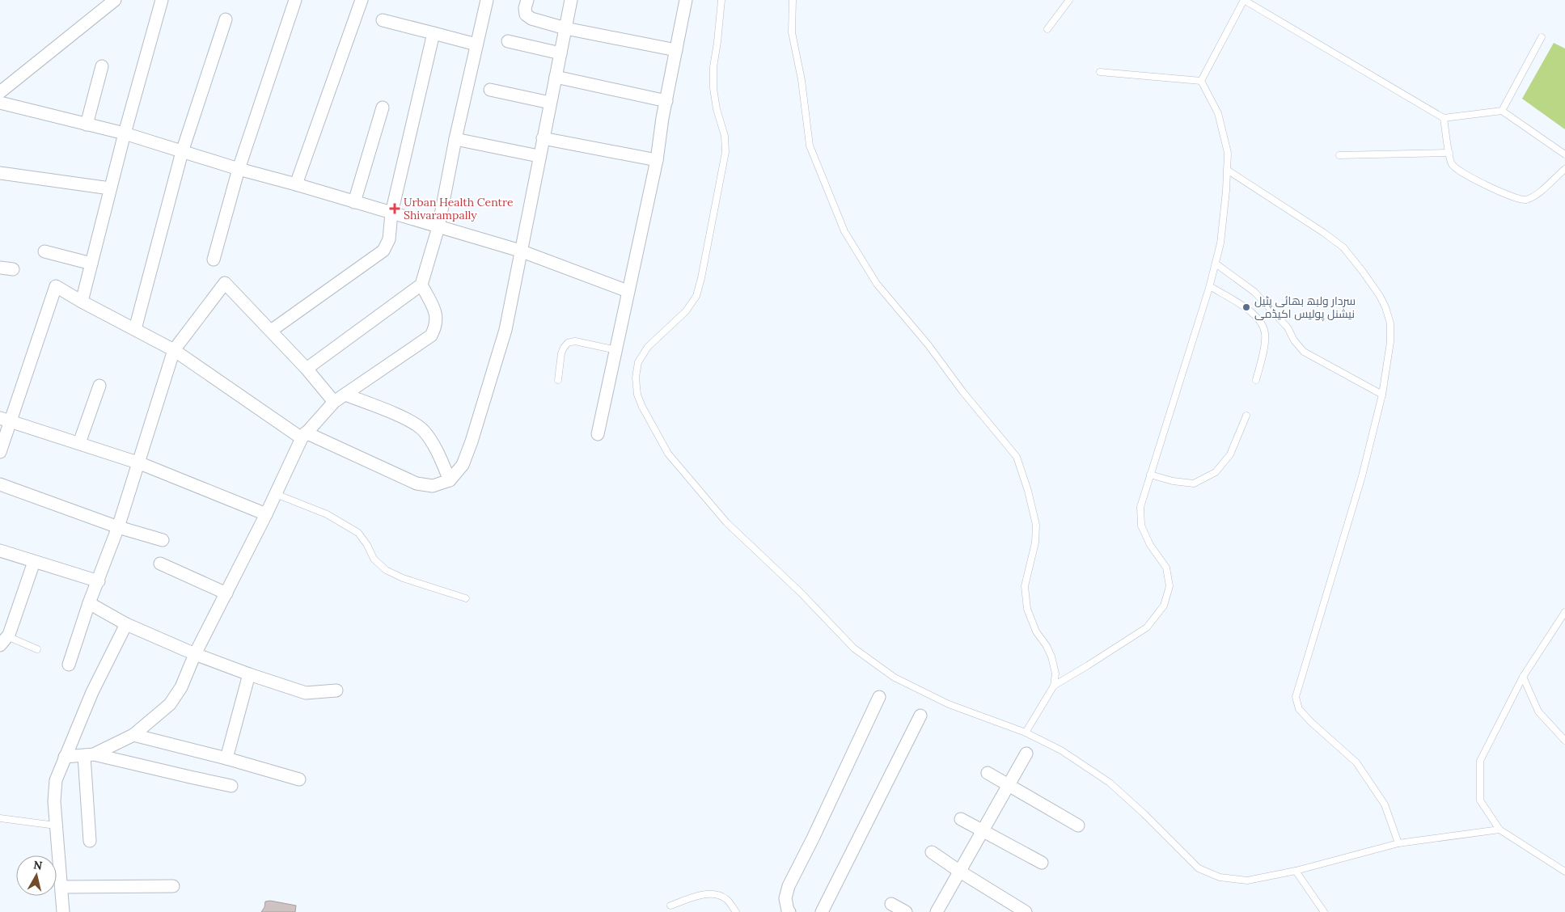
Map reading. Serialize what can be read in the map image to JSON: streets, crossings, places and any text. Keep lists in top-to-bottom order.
{
  "places": {
    "health": ["Urban Health Centre Shivarampally"],
    "other": ["سردار ولبھ بھائی پٹیل نیشنل پولیس اکیڈمی"]
  },
  "north": "top"
}
